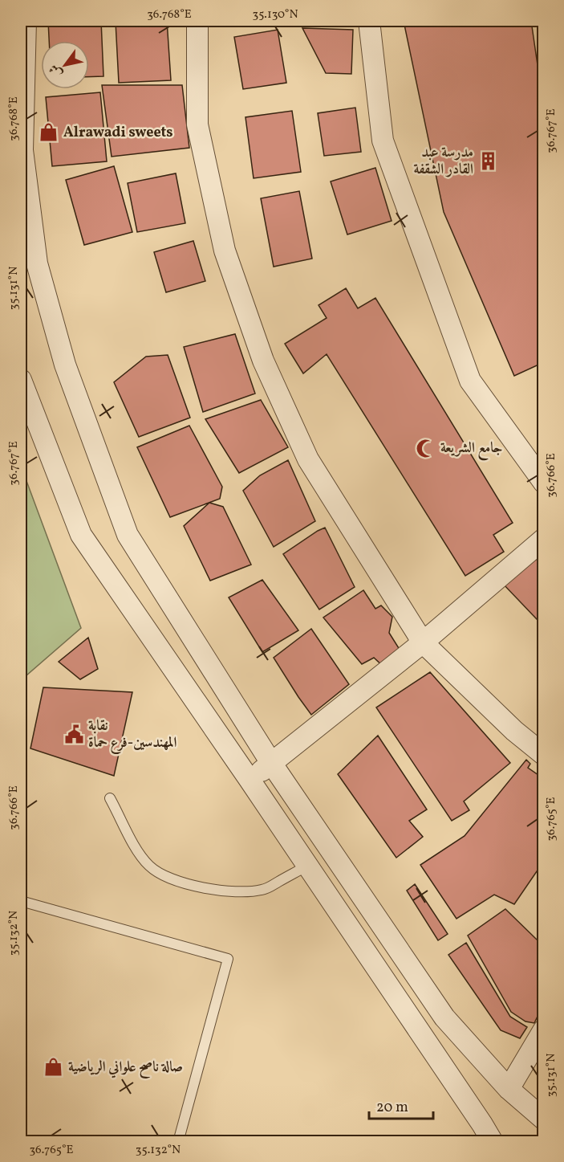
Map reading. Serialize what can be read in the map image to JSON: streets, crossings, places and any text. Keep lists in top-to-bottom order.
{
  "places": {
    "shop": ["Alrawadi sweets", "صالة ناصح علواني الرياضية"],
    "building": ["مدرسة عبد القادر الشقفة"],
    "mosque": ["جامع الشريعة"],
    "public building": ["نقابة المهندسين-فرع حماة"]
  },
  "scale_bar": "20 m",
  "north": "bottom left",
  "coordinates": [
    "36.768°E",
    "35.130°N",
    "36.767°E",
    "35.131°N",
    "36.766°E",
    "36.765°E",
    "35.132°N"
  ]
}
